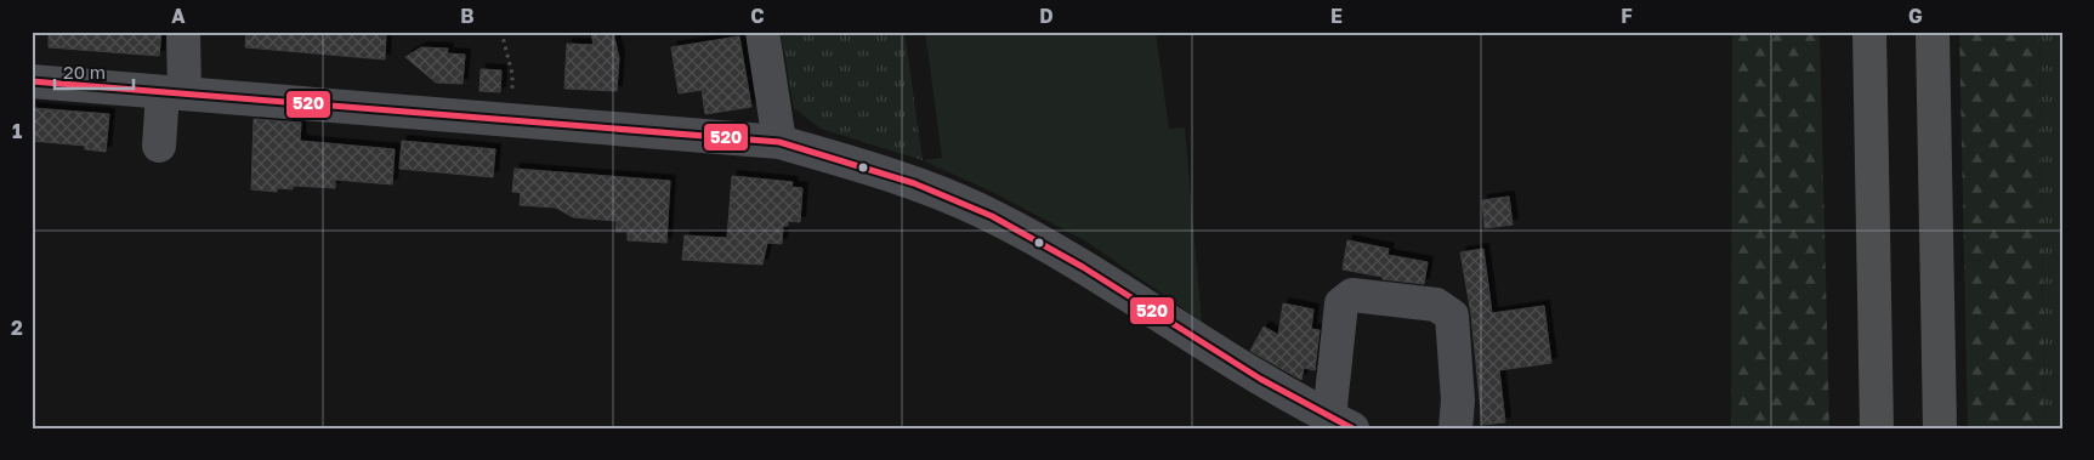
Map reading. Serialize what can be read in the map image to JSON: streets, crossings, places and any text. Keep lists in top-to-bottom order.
{
  "lines": ["transit line 520"],
  "scale_bar": "20 m",
  "grid": {
    "columns": [
      "A",
      "B",
      "C",
      "D",
      "E",
      "F",
      "G"
    ],
    "rows": ["1", "2"]
  }
}
